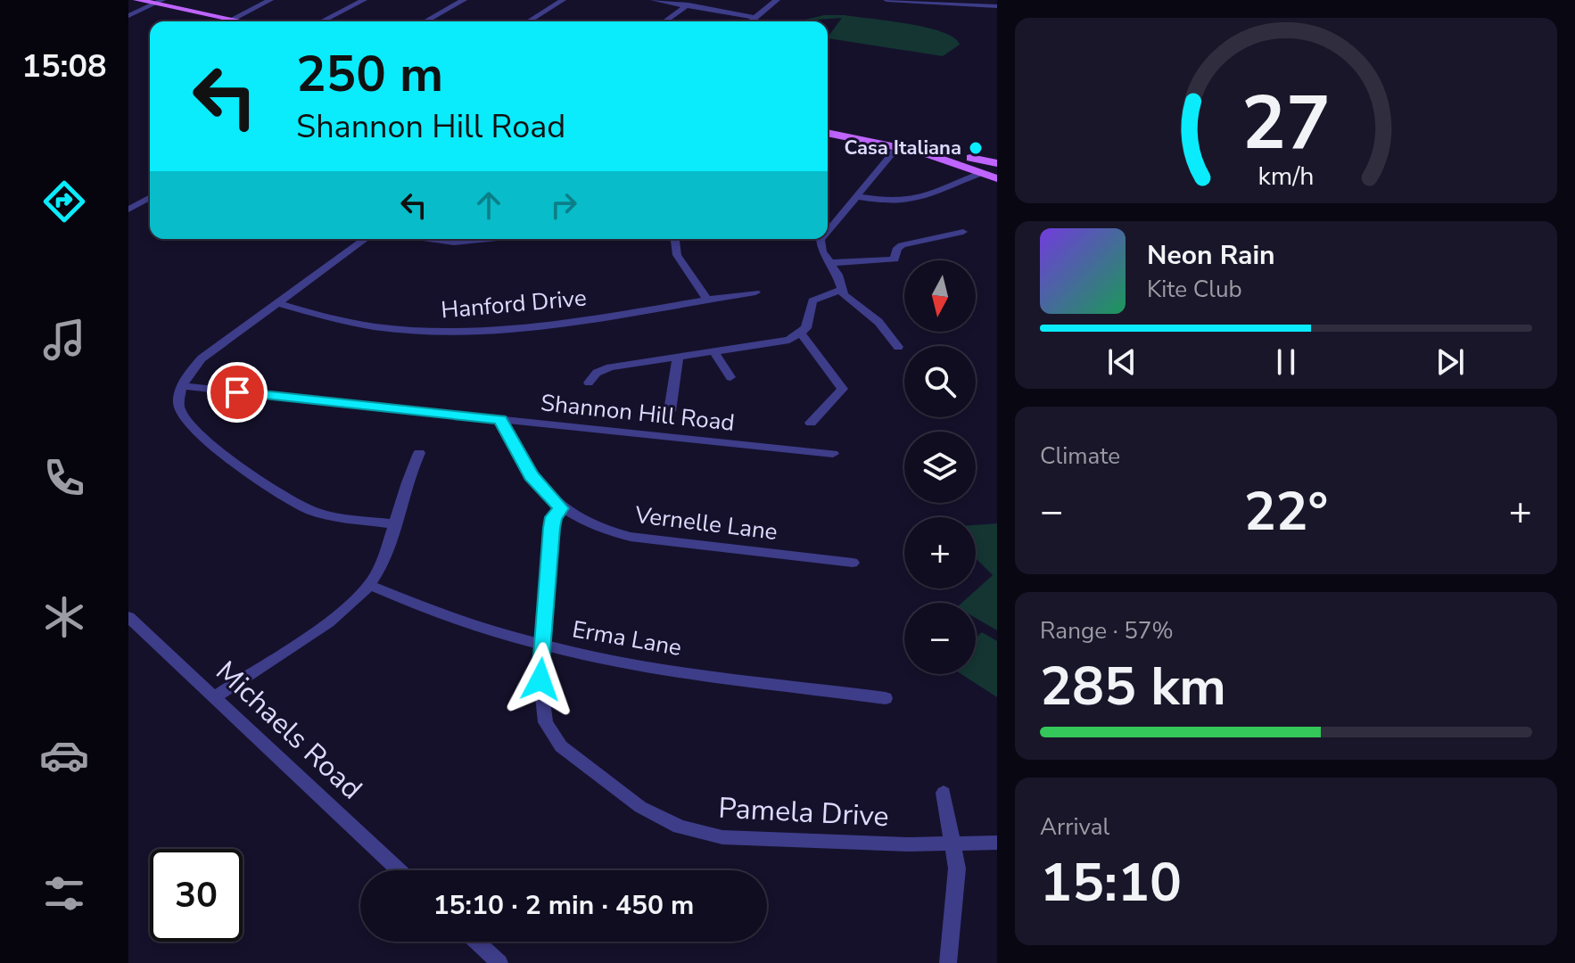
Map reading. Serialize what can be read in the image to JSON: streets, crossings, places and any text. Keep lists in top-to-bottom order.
{
  "streets": {
    "street": [
      "Hanford Drive",
      "Shannon Hill Road",
      "Vernelle Lane",
      "Erma Lane",
      "Michaels Road",
      "Pamela Drive"
    ]
  },
  "crossings": [
    ["Vernelle Lane", "Pamela Drive"],
    ["Erma Lane", "Pamela Drive"]
  ],
  "places": ["Casa Italiana"],
  "north": "bottom",
  "page": {
    "tabs": "15:08",
    "turn": ["250 m", "Shannon Hill Road"],
    "song": ["Neon Rain", "Kite Club"],
    "map_buttons": ["+", "−"],
    "tile": [
      "Climate",
      ["Range · 57%", "285 km"],
      ["Arrival", "15:10"]
    ],
    "heat": ["−", "22°", "+"],
    "limit": "30",
    "trip": "15:10 · 2 min · 450 m",
    "gauge": ["27", "km/h"]
  }
}
